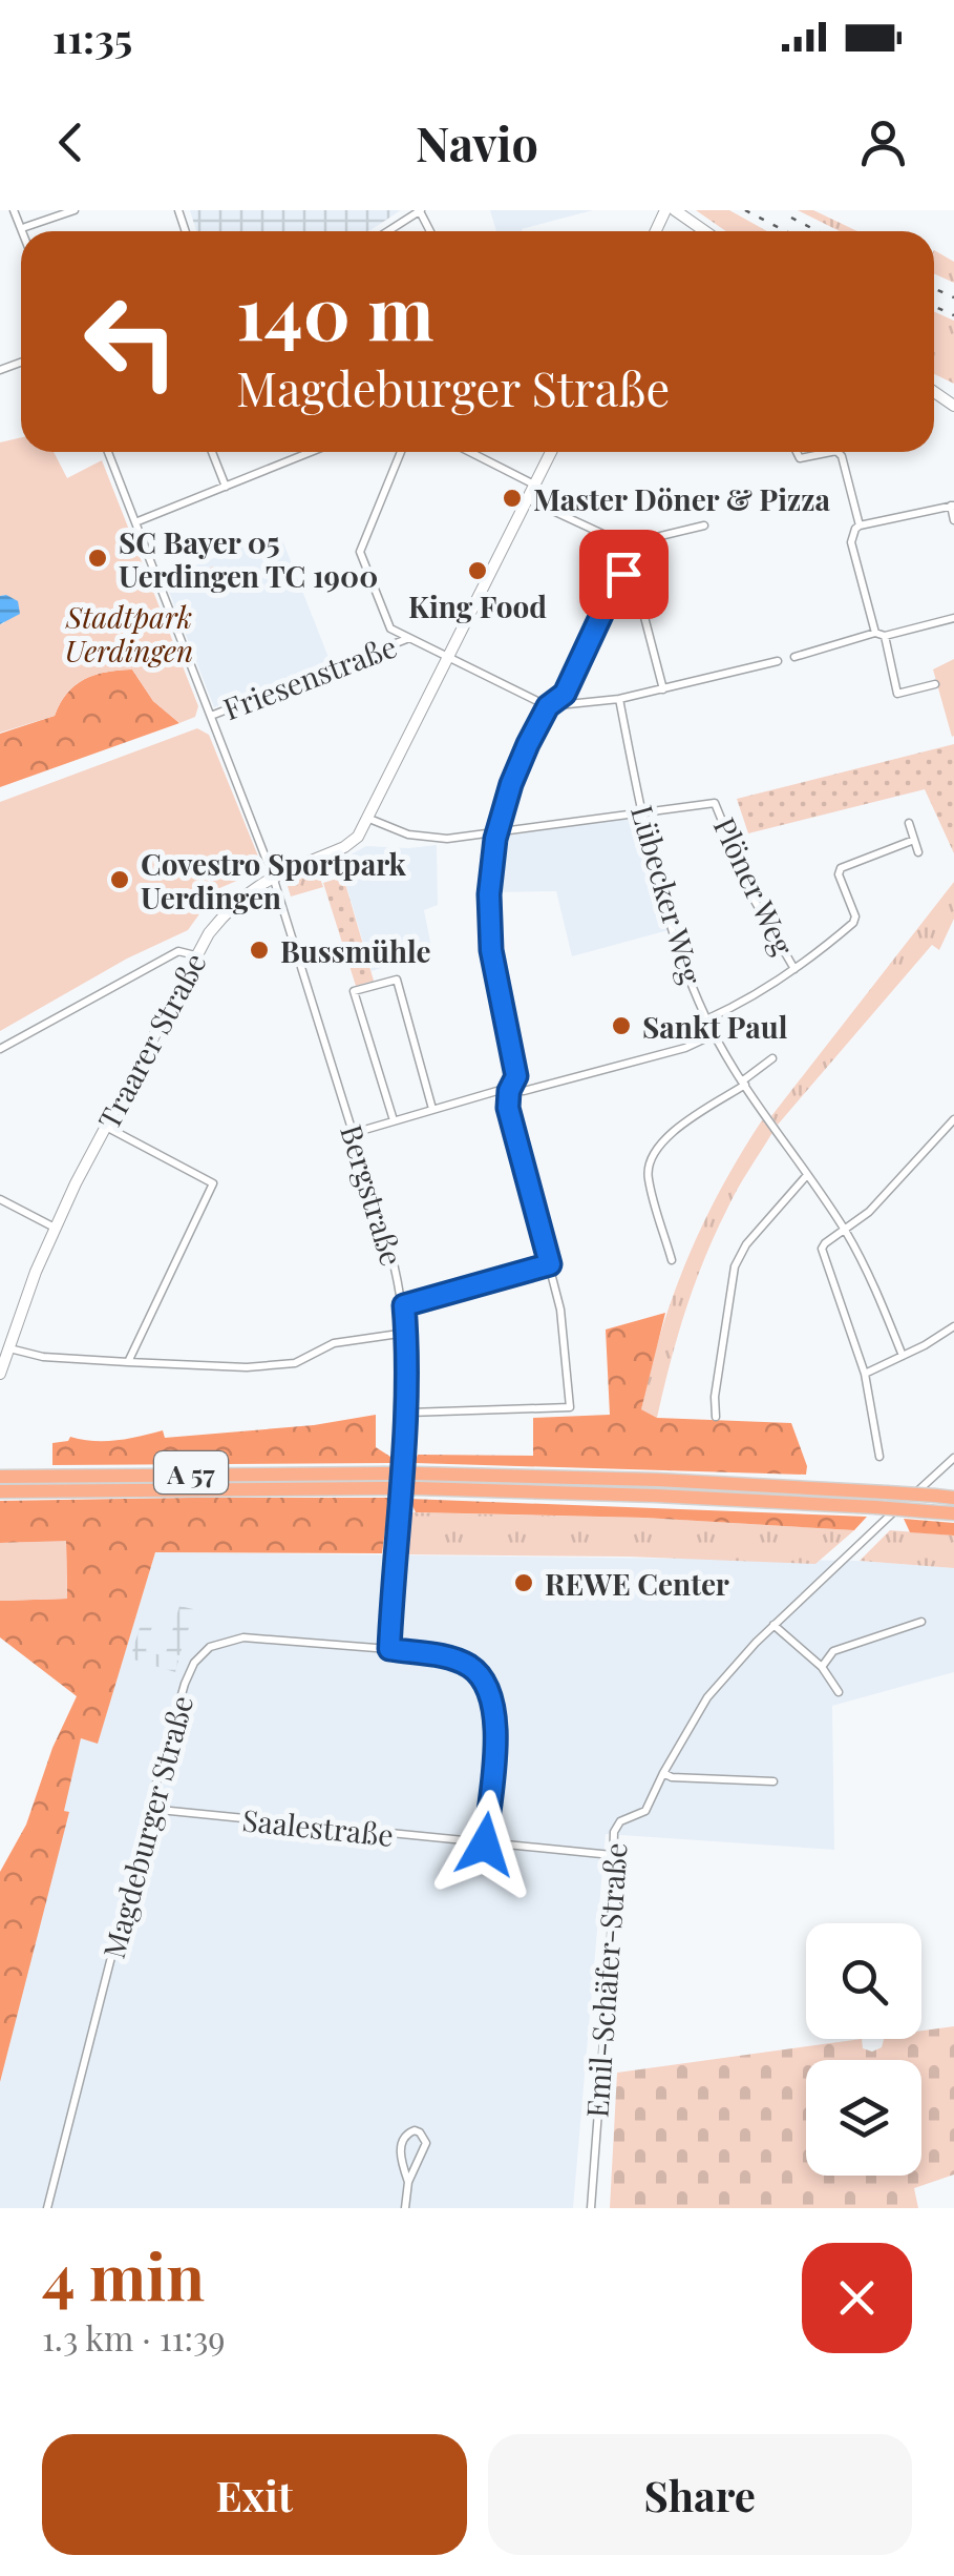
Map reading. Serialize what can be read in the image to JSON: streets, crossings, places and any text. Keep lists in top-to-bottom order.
{
  "streets": {
    "highway": ["A 57"],
    "street": [
      "Friesenstraße",
      "Plöner Weg",
      "Lübecker Weg",
      "Traarer Straße",
      "Bergstraße",
      "Magdeburger Straße",
      "Saalestraße",
      "Emil-Schäfer-Straße"
    ]
  },
  "crossings": [
    ["Friesenstraße", "Bergstraße"],
    ["Plöner Weg", "Lübecker Weg"],
    ["Traarer Straße", "Bergstraße"],
    ["Bergstraße", "Magdeburger Straße"],
    ["Magdeburger Straße", "Saalestraße"],
    ["Saalestraße", "Emil-Schäfer-Straße"]
  ],
  "parks": ["Stadtpark Uerdingen"],
  "places": [
    "Master Döner & Pizza",
    "SC Bayer 05 Uerdingen TC 1900",
    "King Food",
    "Covestro Sportpark Uerdingen",
    "Bussmühle",
    "Sankt Paul",
    "REWE Center"
  ],
  "page": {
    "status": "11:35",
    "header": "Navio",
    "turn": ["140 m", "Magdeburger Straße"],
    "heading": ["4 min", "1.3 km · 11:39"],
    "buttons": ["Exit", "Share"]
  }
}
